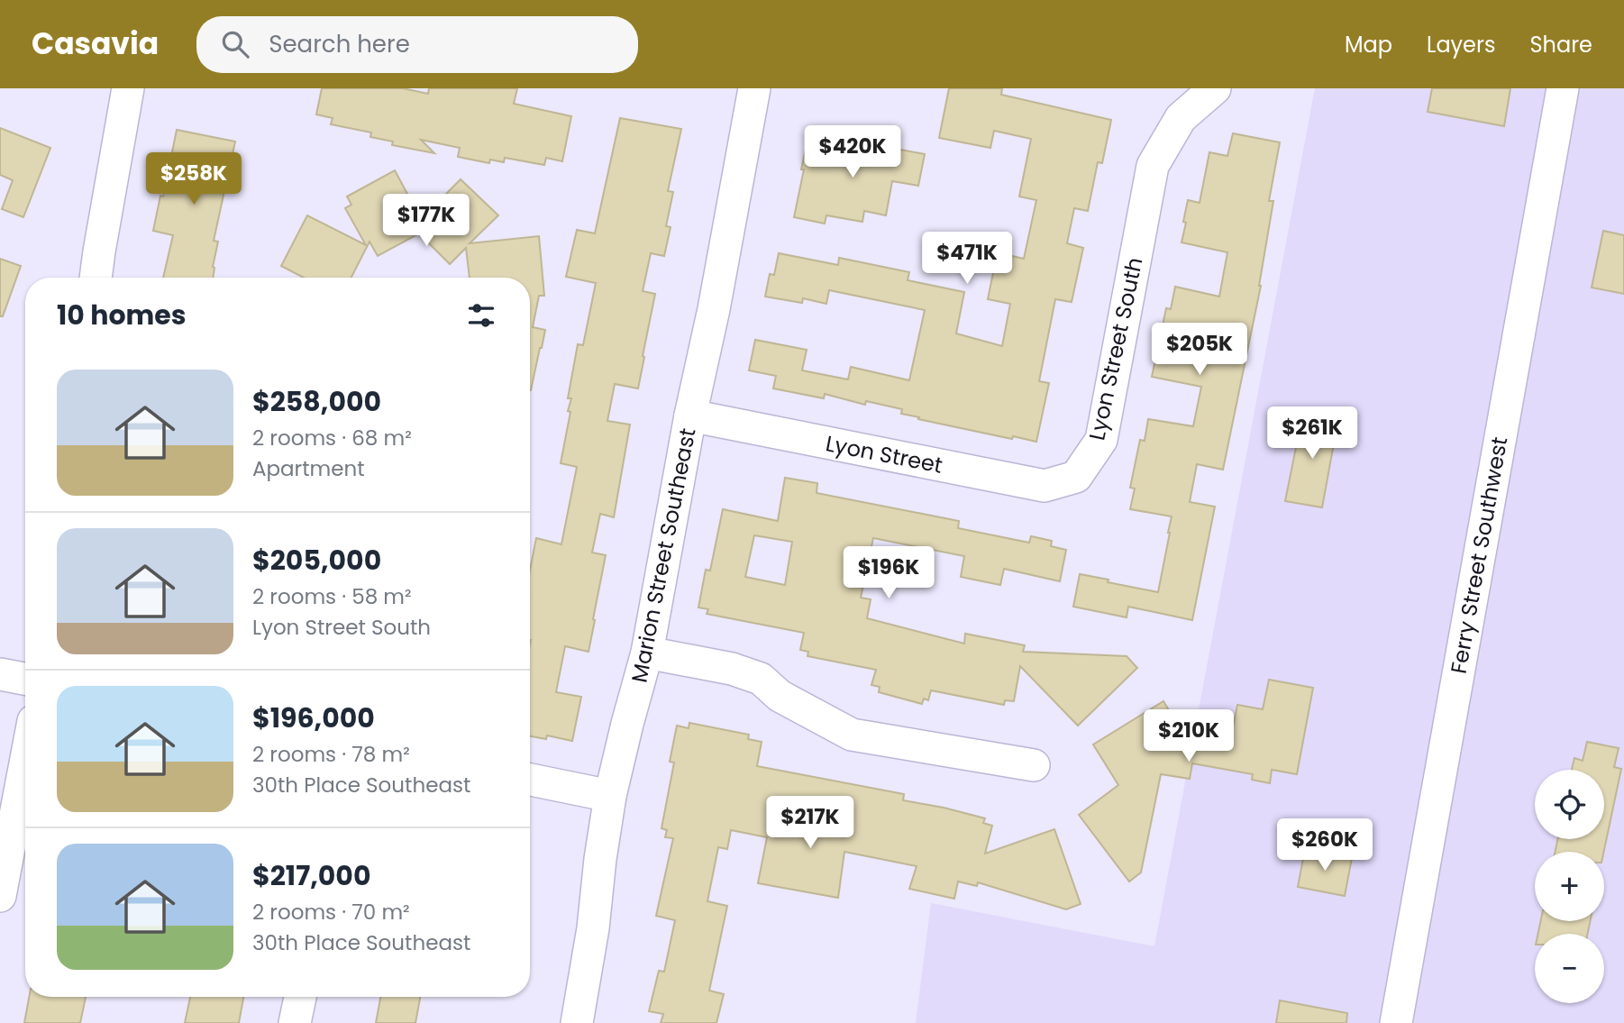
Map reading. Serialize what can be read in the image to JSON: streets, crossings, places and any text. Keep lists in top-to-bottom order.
{
  "streets": {
    "street": [
      "Lyon Street South",
      "Lyon Street",
      "Marion Street Southeast",
      "Ferry Street Southwest"
    ]
  },
  "crossings": [
    ["Lyon Street South", "Lyon Street"],
    ["Lyon Street", "Marion Street Southeast"]
  ],
  "page": {
    "header": "Casavia",
    "search": "Search here",
    "nav": ["Map", "Layers", "Share"],
    "price": [
      "$420K",
      "$258K",
      "$177K",
      "$471K",
      "$205K",
      "$261K",
      "$196K",
      "$210K",
      "$217K",
      "$260K"
    ],
    "heading": "10 homes",
    "list": [
      {
        "name": "$258,000",
        "note": "2 rooms · 68 m² · Apartment"
      },
      {
        "name": "$205,000",
        "note": "2 rooms · 58 m² · Lyon Street South"
      },
      {
        "name": "$196,000",
        "note": "2 rooms · 78 m² · 30th Place Southeast"
      },
      {
        "name": "$217,000",
        "note": "2 rooms · 70 m² · 30th Place Southeast"
      }
    ],
    "map_buttons": ["+", "−"]
  }
}
